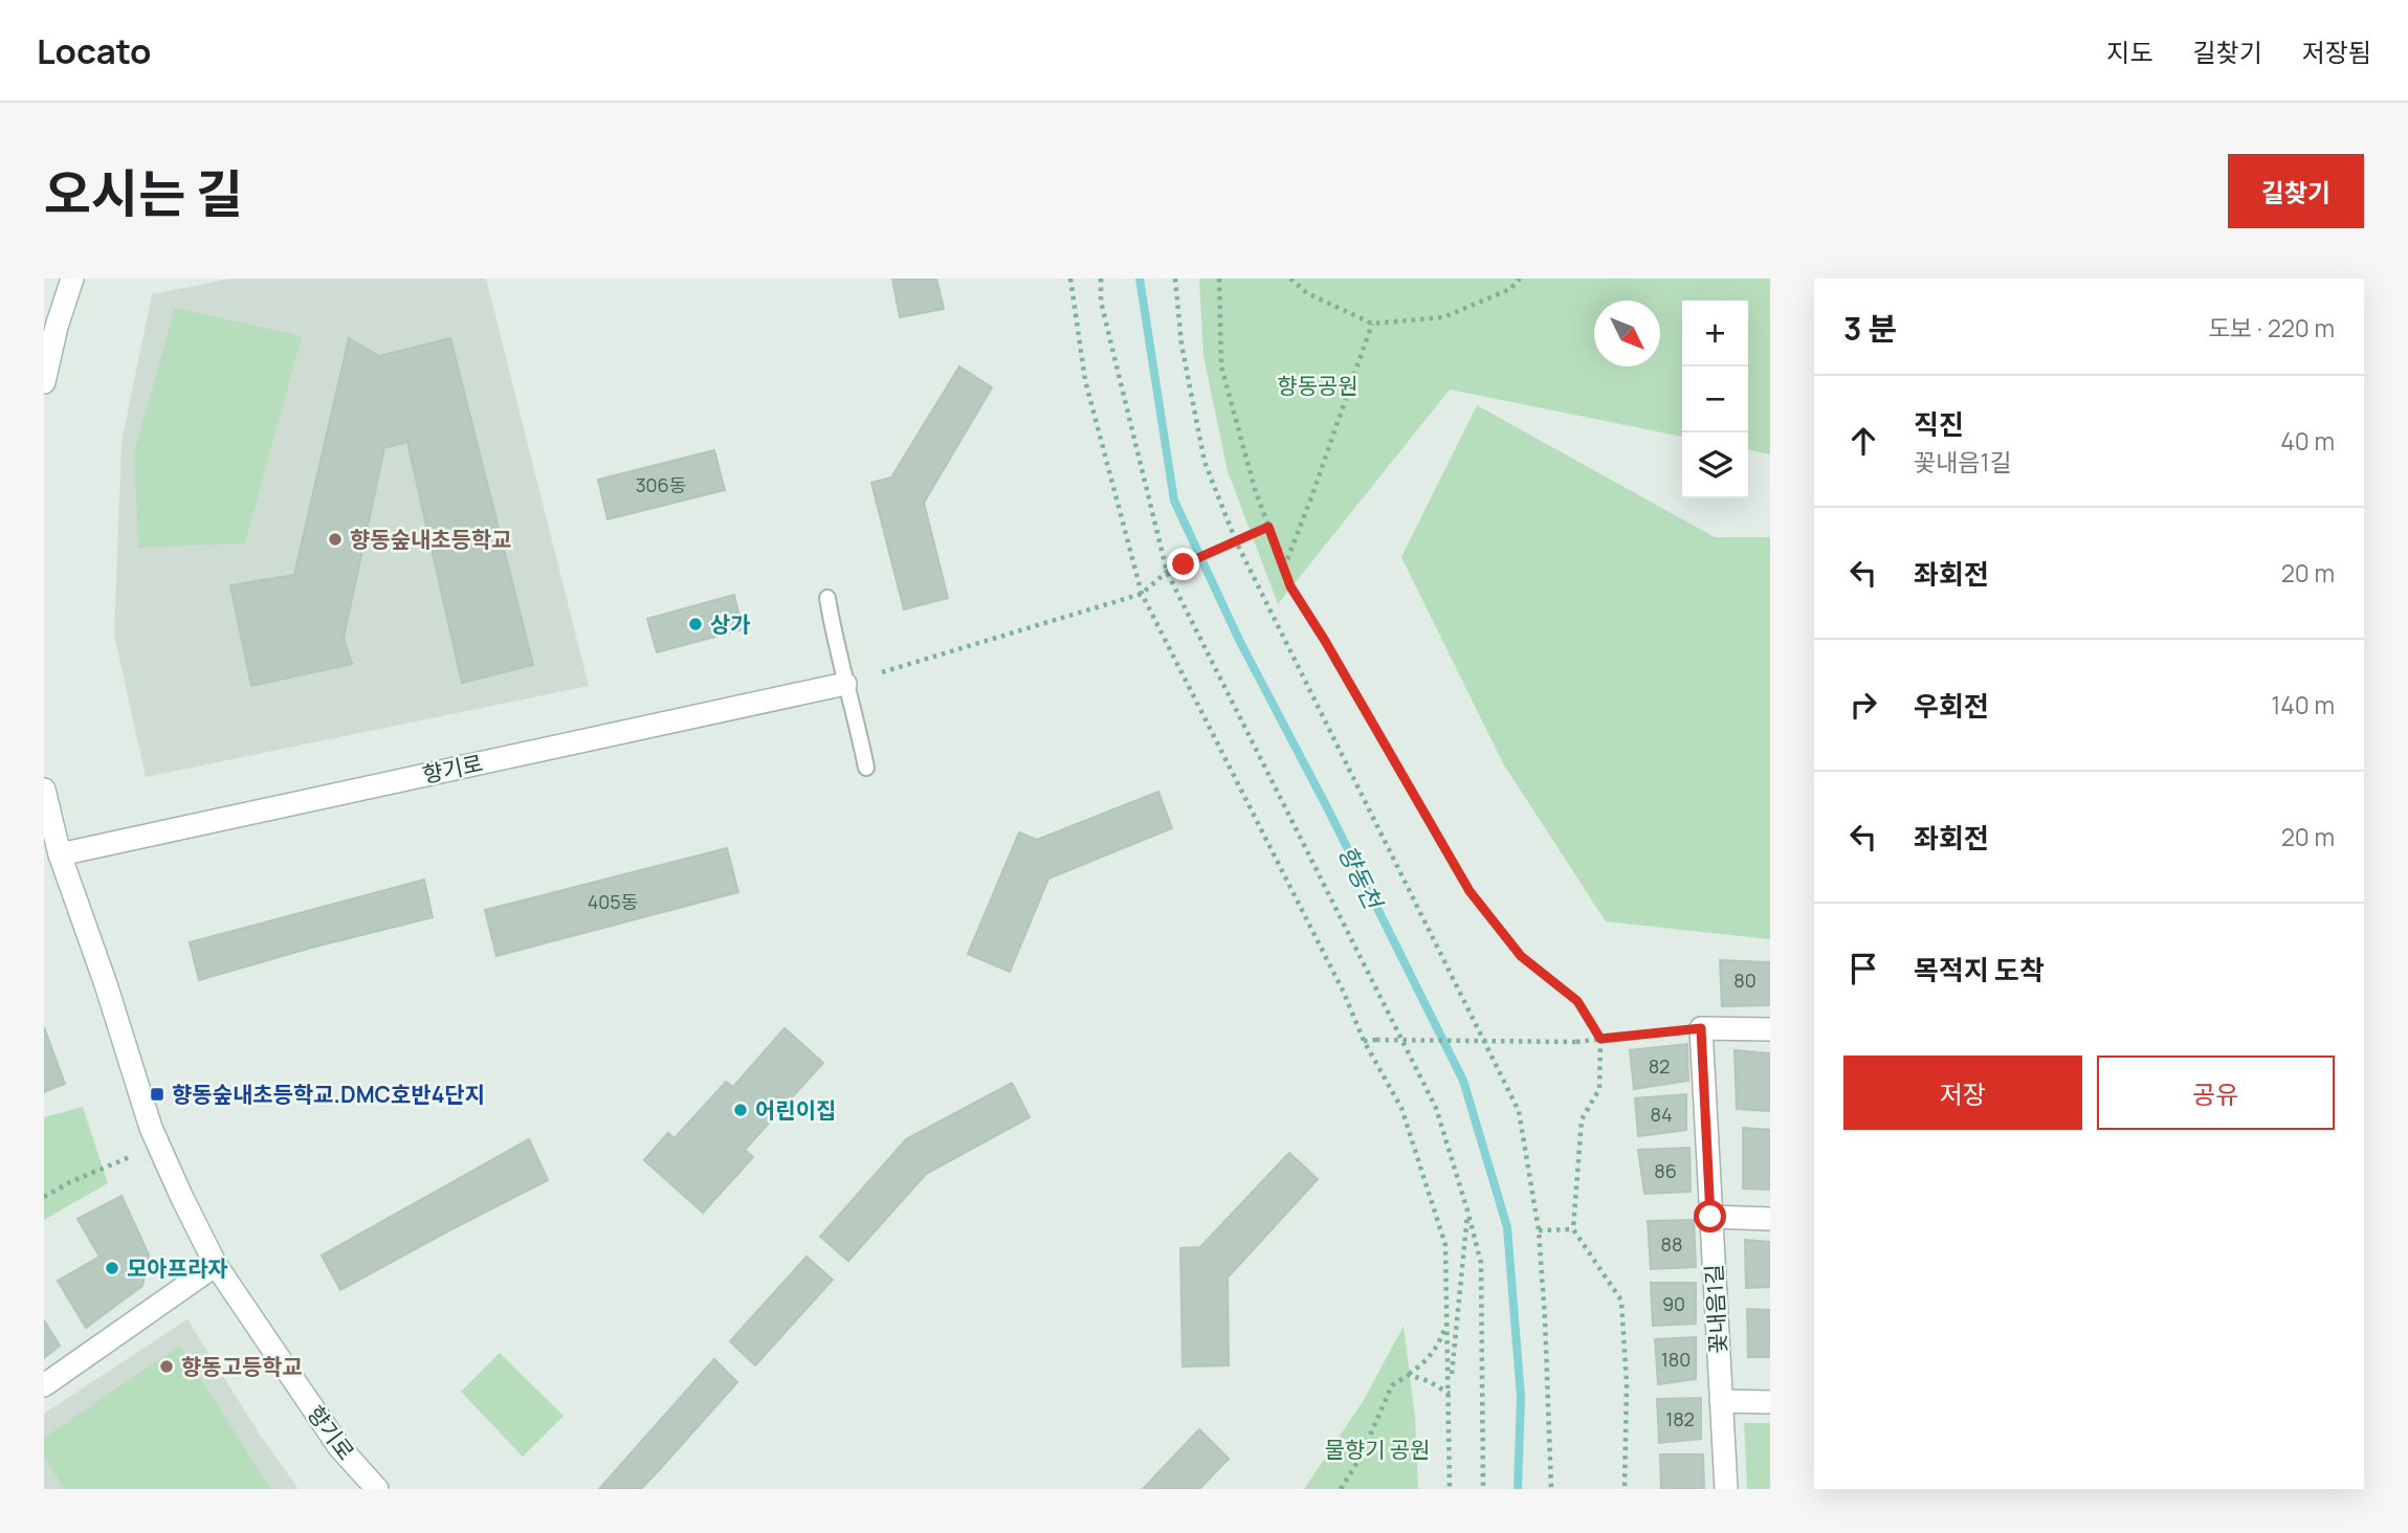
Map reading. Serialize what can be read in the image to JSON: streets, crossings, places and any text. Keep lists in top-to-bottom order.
{
  "streets": {
    "street": ["향기로", "꽃내음1길"]
  },
  "water": ["향동천"],
  "parks": ["향동공원", "물향기 공원"],
  "places": {
    "other": [
      "향동숲내초등학교",
      "상가",
      "어린이집",
      "모아프라자",
      "향동고등학교"
    ],
    "transit": ["향동숲내초등학교.DMC호반4단지"]
  },
  "house_numbers": [
    "306동",
    "405동",
    "80",
    "82",
    "84",
    "86",
    "88",
    "90",
    "180",
    "182"
  ],
  "north": "bottom right",
  "page": {
    "header": "Locato",
    "nav": ["지도", "길찾기", "저장됨"],
    "title": "오시는 길",
    "buttons": [
      "길찾기",
      ["저장", "공유"]
    ],
    "heading": ["3 분", "도보 · 220 m"],
    "map_buttons": ["+", "−"],
    "list": [
      ["직진", "꽃내음1길", "40 m"],
      ["좌회전", "20 m"],
      ["우회전", "140 m"],
      ["좌회전", "20 m"],
      "목적지 도착"
    ]
  }
}
